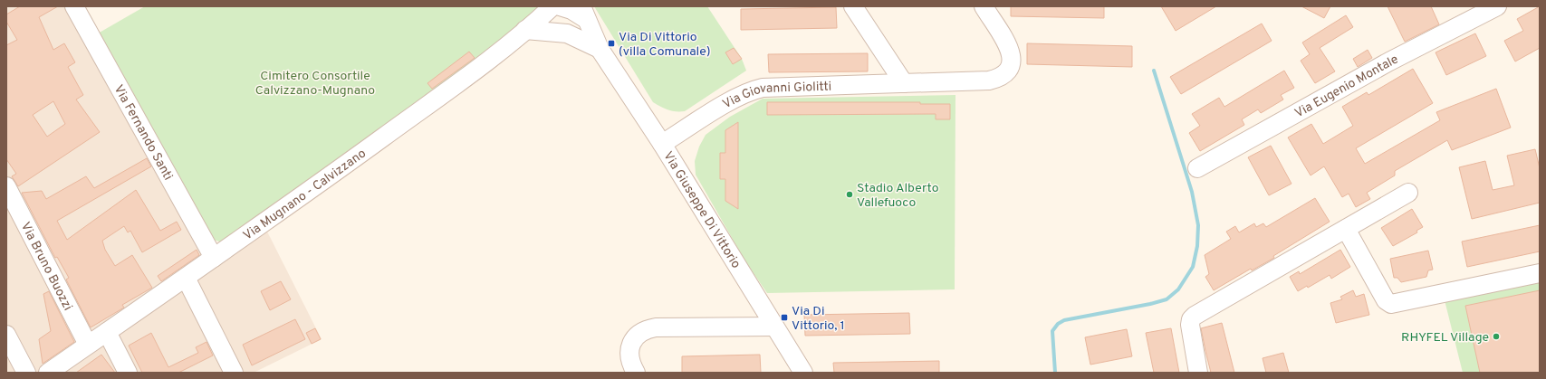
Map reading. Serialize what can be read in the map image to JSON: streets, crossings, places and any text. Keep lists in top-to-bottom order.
{
  "streets": {
    "street": [
      "Via Eugenio Montale",
      "Via Giovanni Giolitti",
      "Via Fernando Santi",
      "Via Mugnano - Calvizzano",
      "Via Giuseppe Di Vittorio",
      "Via Bruno Buozzi"
    ]
  },
  "crossings": [
    ["Via Giovanni Giolitti", "Via Giuseppe Di Vittorio"],
    ["Via Fernando Santi", "Via Mugnano - Calvizzano"],
    ["Via Mugnano - Calvizzano", "Via Bruno Buozzi"]
  ],
  "parks": ["Cimitero Consortile Calvizzano-Mugnano"],
  "places": {
    "transit": ["Via Di Vittorio (villa Comunale)", "Via Di Vittorio, 1"],
    "other": ["Stadio Alberto Vallefuoco", "RHYFEL Village"]
  }
}
